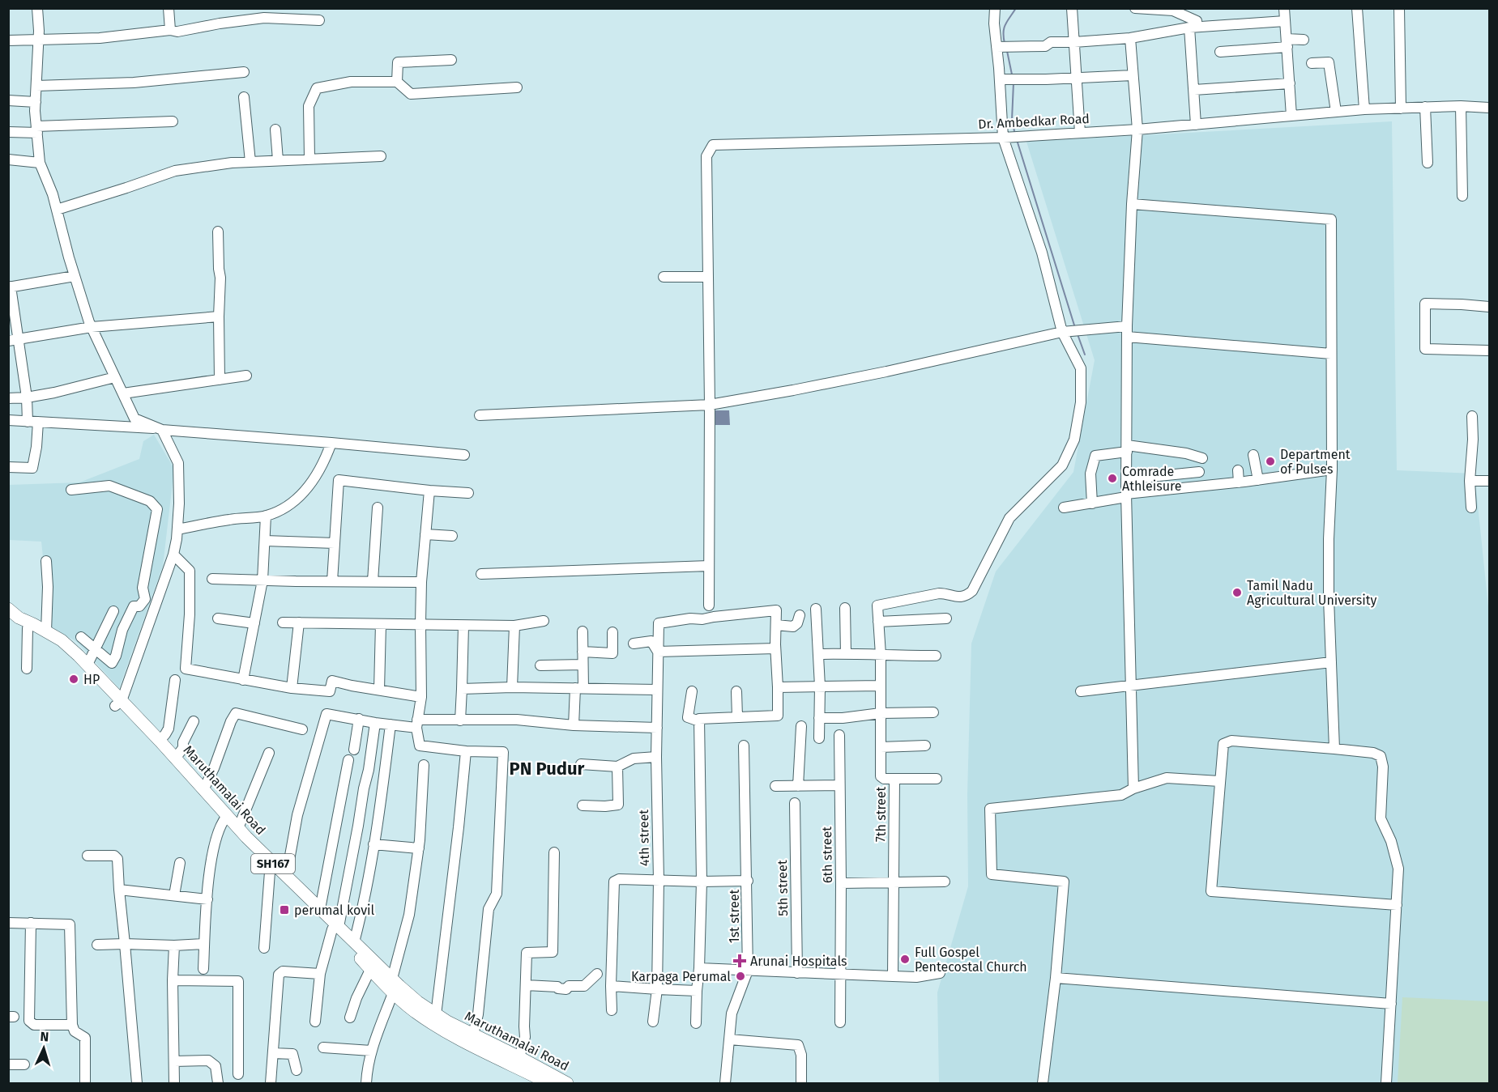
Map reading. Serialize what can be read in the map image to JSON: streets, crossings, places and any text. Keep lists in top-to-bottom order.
{
  "streets": {
    "main road": ["Maruthamalai Road", "SH167"],
    "street": [
      "Dr. Ambedkar Road",
      "7th street",
      "4th street",
      "6th street",
      "5th street",
      "1st street"
    ]
  },
  "districts": ["PN Pudur"],
  "places": {
    "other": [
      "Department of Pulses",
      "Comrade Athleisure",
      "Tamil Nadu Agricultural University",
      "HP",
      "Full Gospel Pentecostal Church",
      "Karpaga Perumal"
    ],
    "transit": ["perumal kovil"],
    "health": ["Arunai Hospitals"]
  },
  "north": "top"
}
